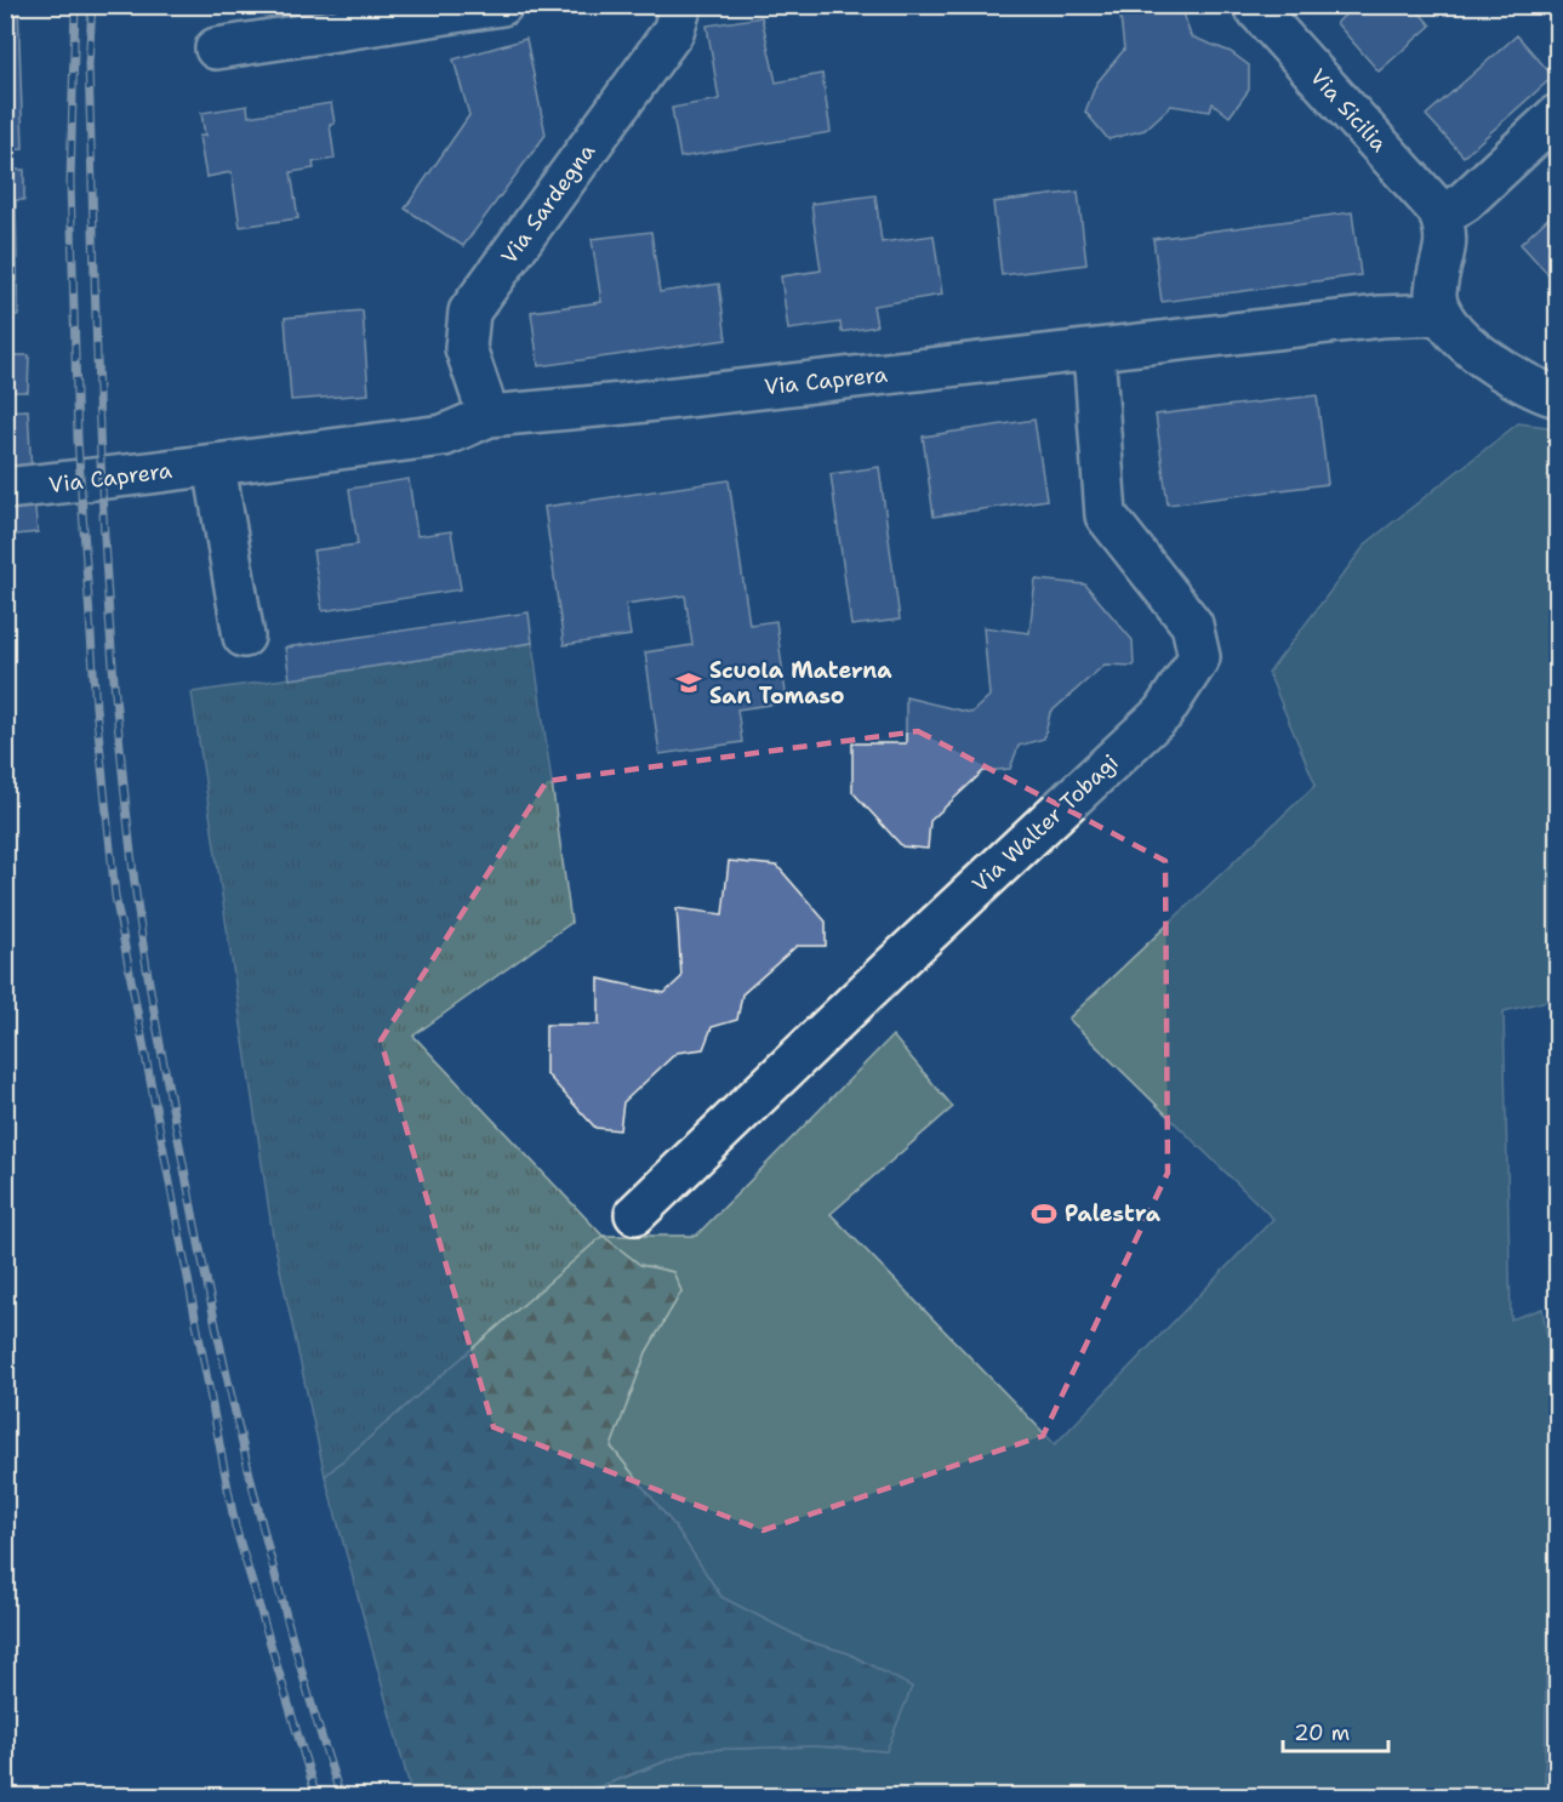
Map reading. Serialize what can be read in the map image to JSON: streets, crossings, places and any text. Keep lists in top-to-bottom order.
{
  "streets": {
    "street": [
      "Via Sicilia",
      "Via Sardegna",
      "Via Caprera",
      "Via Walter Tobagi"
    ]
  },
  "crossings": [
    ["Via Sardegna", "Via Caprera"],
    ["Via Caprera", "Via Walter Tobagi"]
  ],
  "places": {
    "school or university": ["Scuola Materna San Tomaso"],
    "sports": ["Palestra"]
  },
  "scale_bar": "20 m"
}
